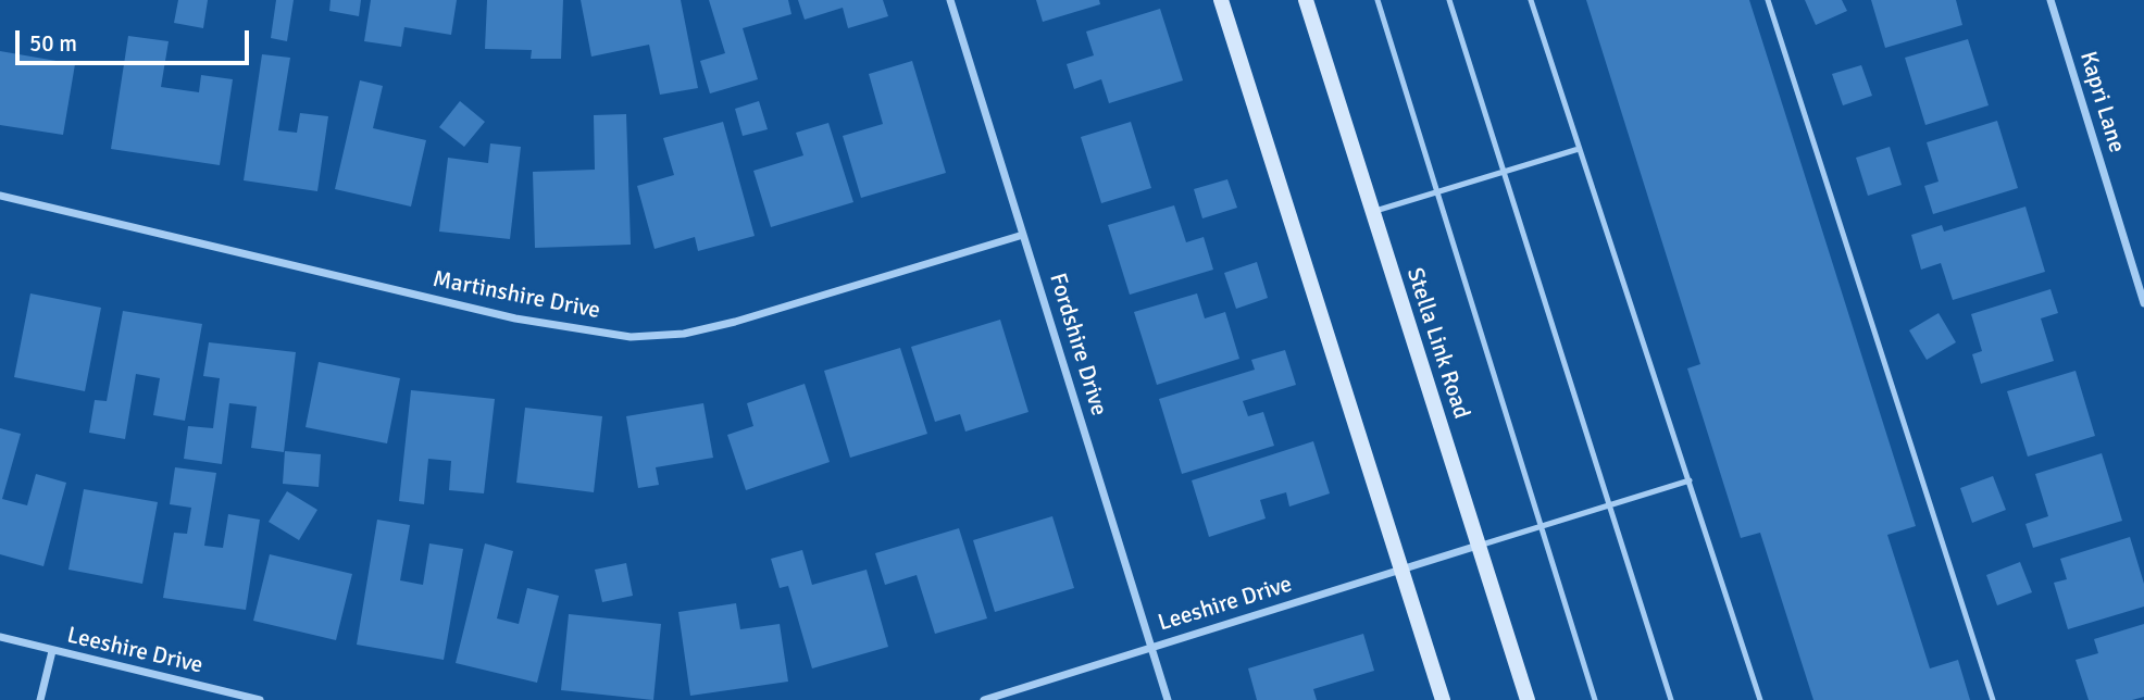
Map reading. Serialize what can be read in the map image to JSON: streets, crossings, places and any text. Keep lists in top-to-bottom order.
{
  "streets": {
    "main road": ["Stella Link Road"],
    "street": [
      "Kapri Lane",
      "Martinshire Drive",
      "Fordshire Drive",
      "Leeshire Drive"
    ]
  },
  "crossings": [
    ["Martinshire Drive", "Fordshire Drive"],
    ["Stella Link Road", "Leeshire Drive"],
    ["Fordshire Drive", "Leeshire Drive"]
  ],
  "scale_bar": "50 m"
}
